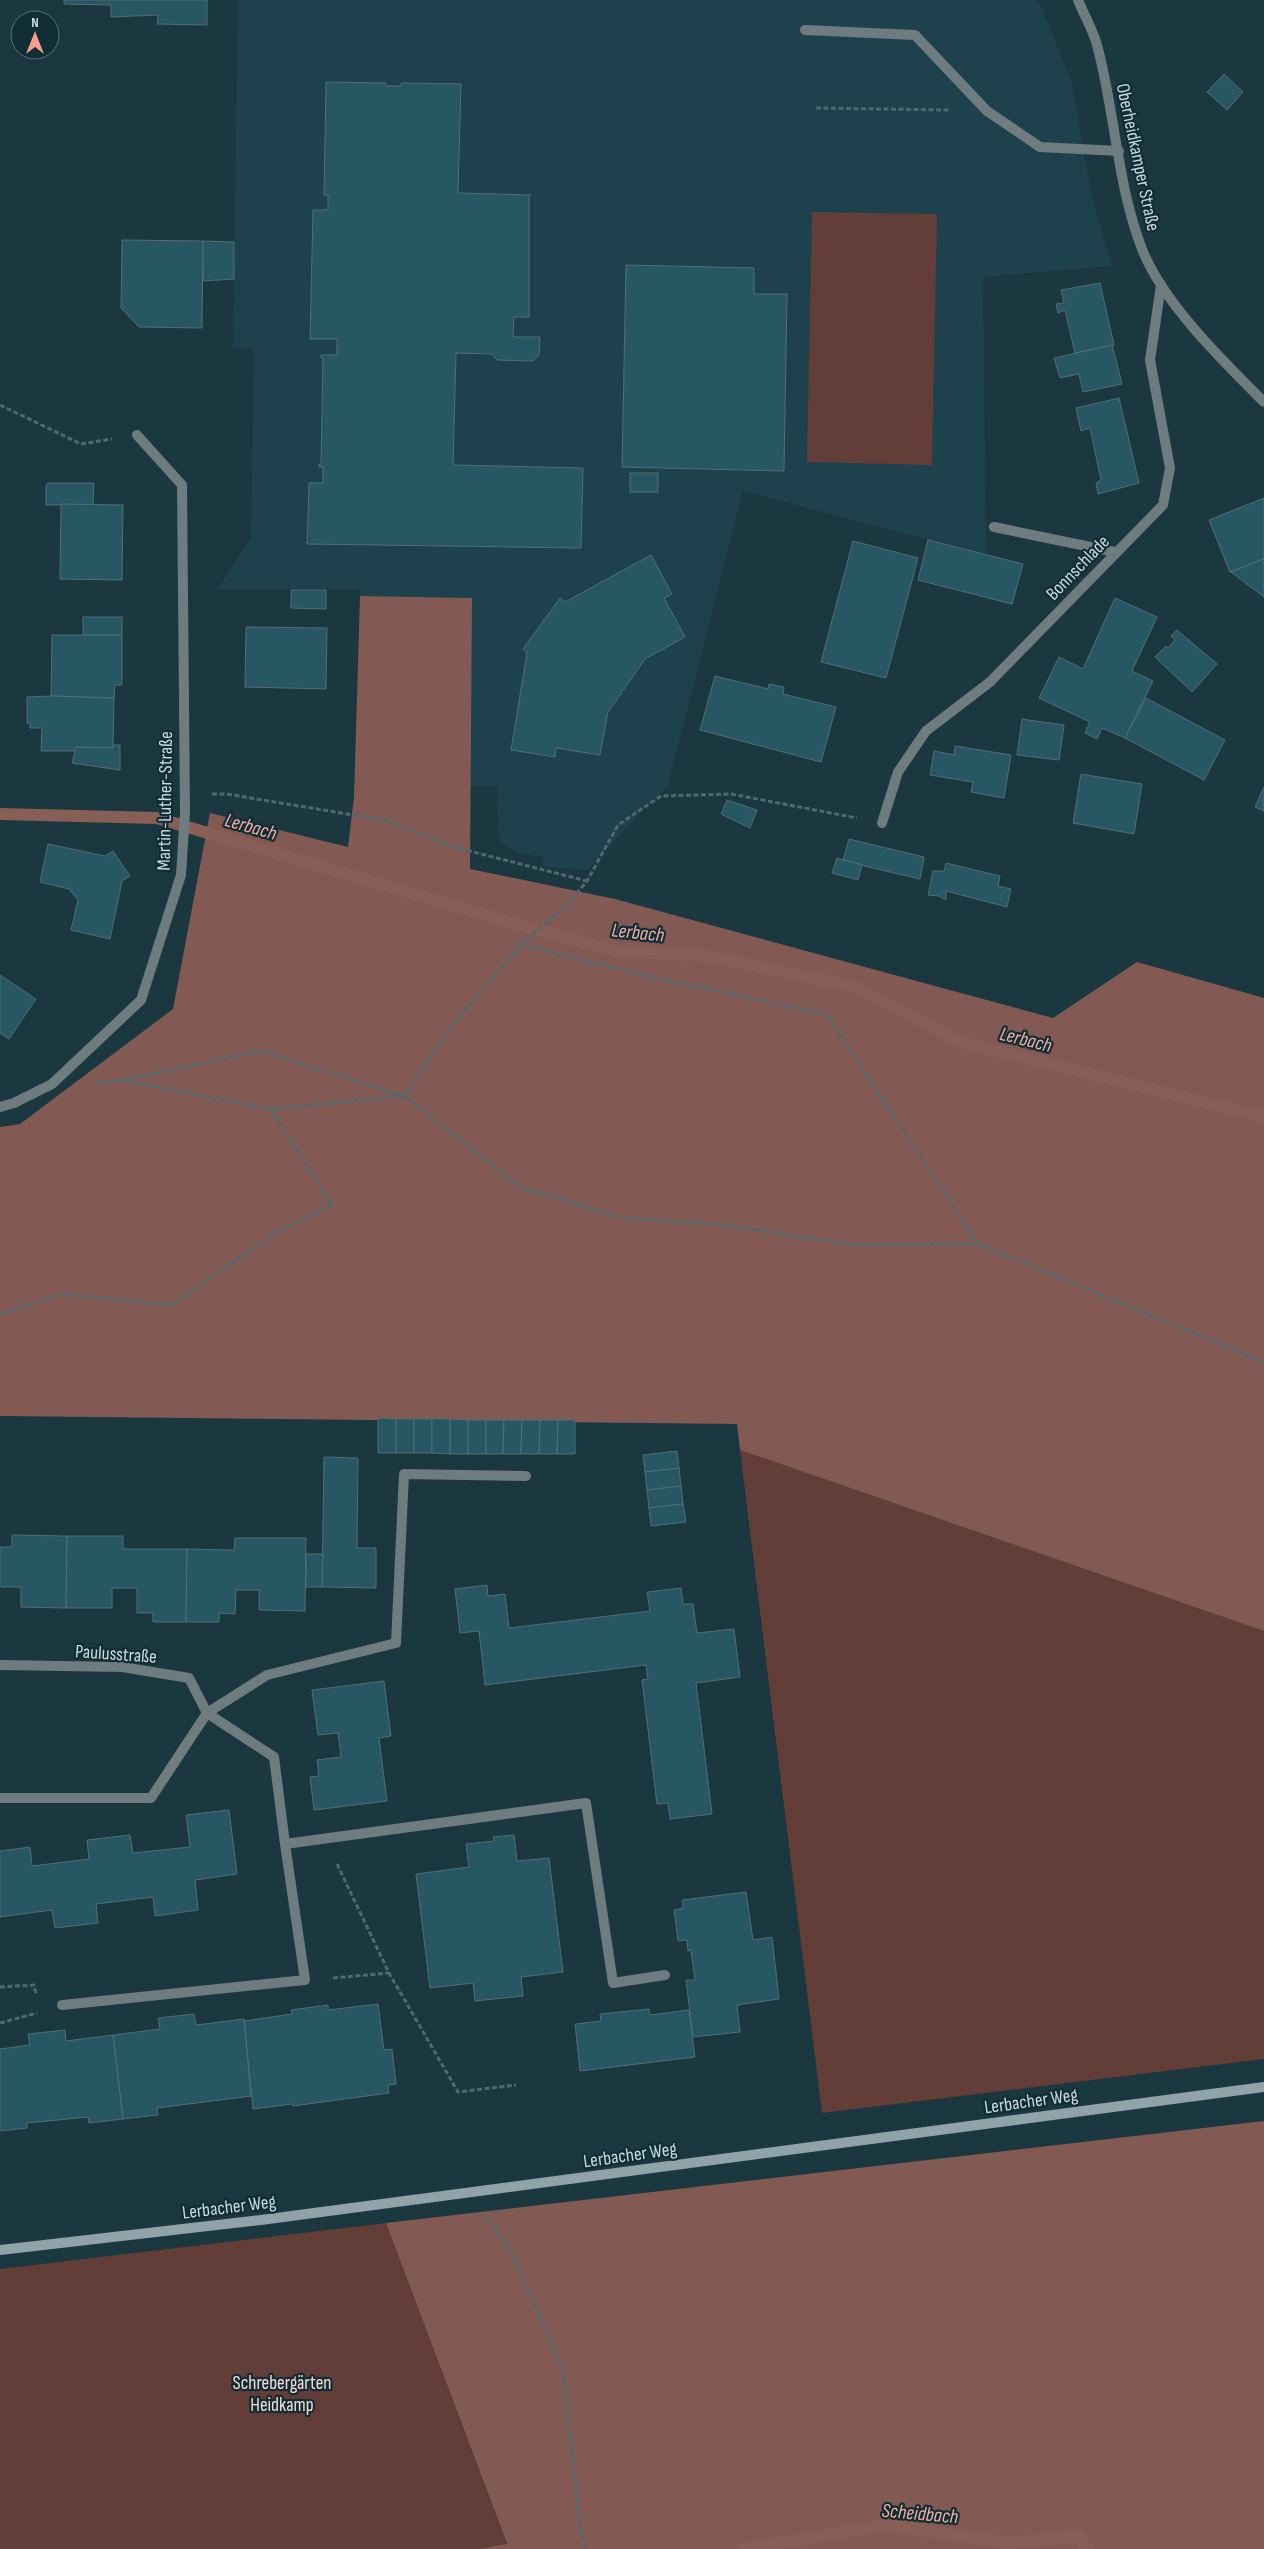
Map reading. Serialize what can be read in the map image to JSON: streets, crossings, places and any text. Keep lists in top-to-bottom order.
{
  "streets": {
    "street": [
      "Oberheidkamper Straße",
      "Bonnschlade",
      "Martin-Luther-Straße",
      "Paulusstraße",
      "Lerbacher Weg"
    ]
  },
  "crossings": [
    ["Oberheidkamper Straße", "Bonnschlade"]
  ],
  "water": ["Lerbach", "Scheidbach"],
  "parks": ["Schrebergärten Heidkamp"],
  "north": "top"
}
